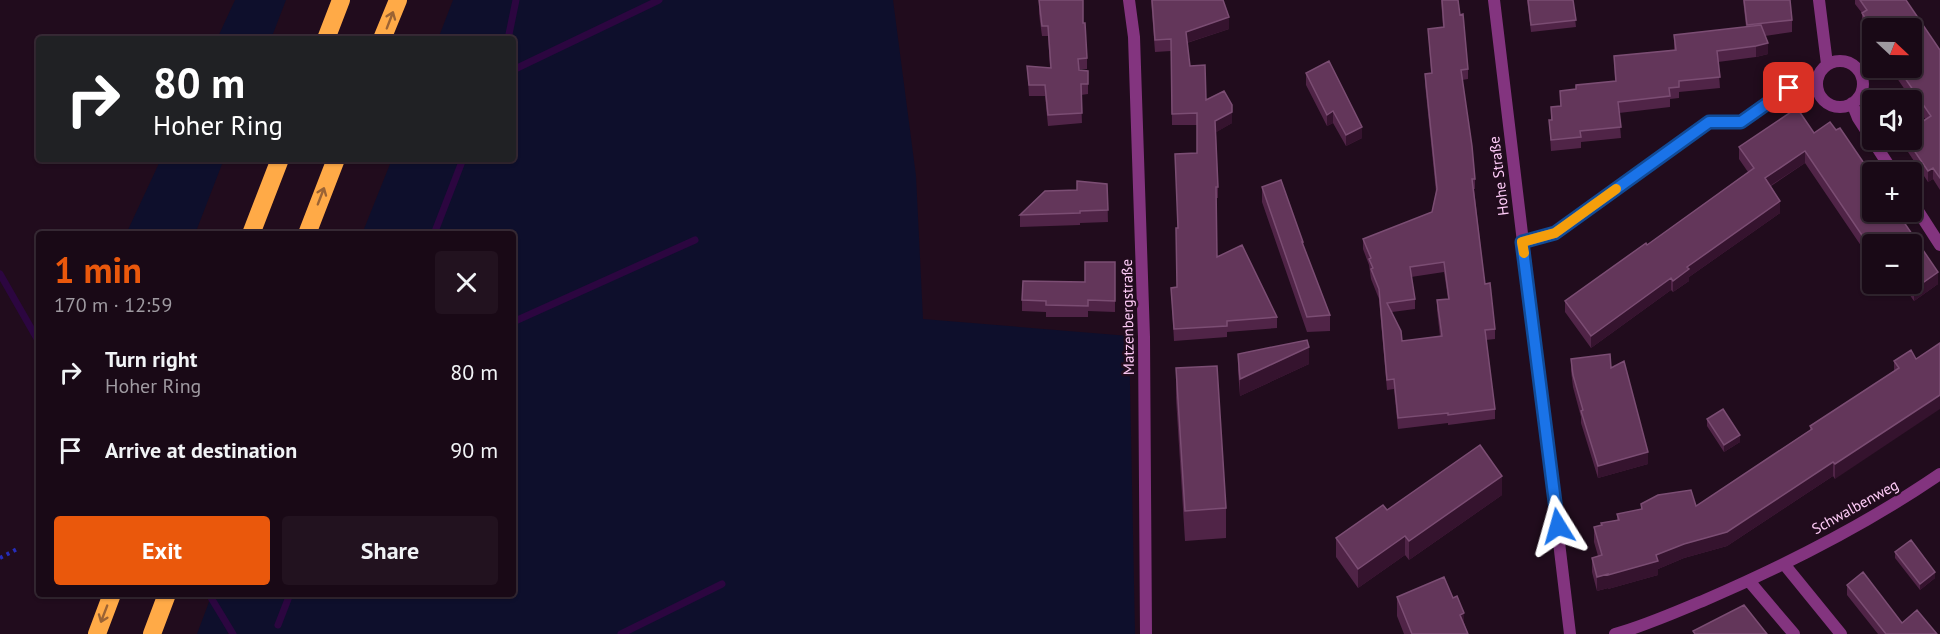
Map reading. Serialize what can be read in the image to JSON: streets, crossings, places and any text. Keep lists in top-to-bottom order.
{
  "streets": {
    "street": ["Hohe Straße", "Matzenbergstraße", "Schwalbenweg"]
  },
  "north": "right",
  "page": {
    "map_buttons": ["+", "−"],
    "turn": ["80 m", "Hoher Ring"],
    "heading": ["1 min", "170 m · 12:59"],
    "list": [
      {
        "name": "Turn right",
        "note": "Hoher Ring",
        "value": "80 m"
      },
      {
        "name": "Arrive at destination",
        "value": "90 m"
      }
    ],
    "buttons": ["Exit", "Share"]
  }
}
